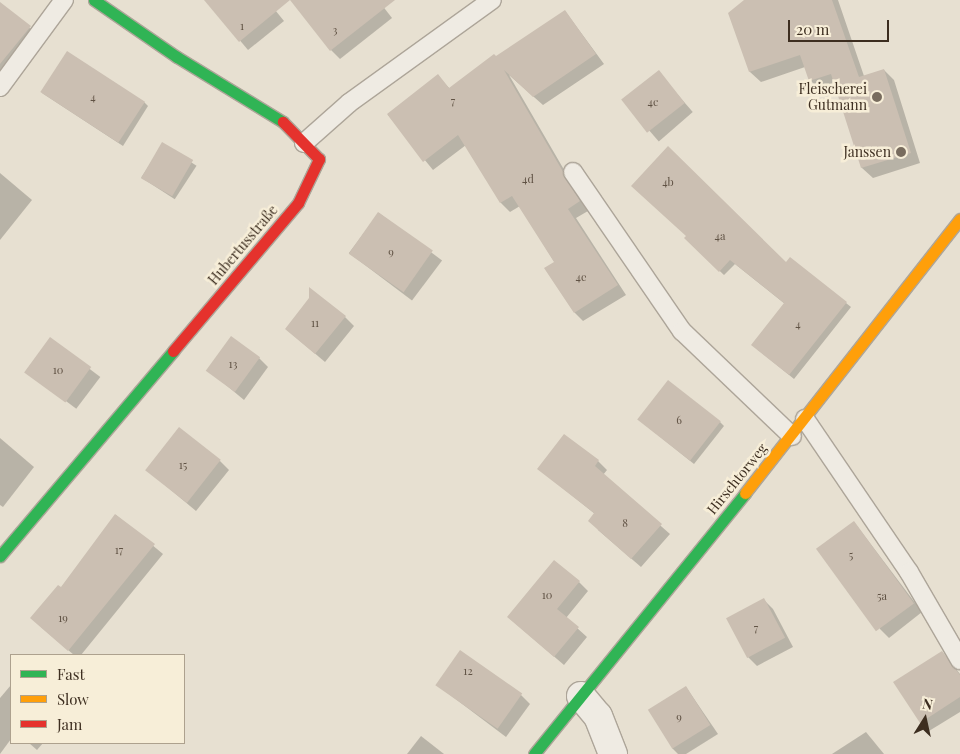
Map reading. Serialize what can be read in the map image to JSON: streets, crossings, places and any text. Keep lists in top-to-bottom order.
{
  "streets": {
    "street": ["Hubertusstraße", "Hirschtorweg"]
  },
  "places": ["Fleischerei Gutmann", "Janssen"],
  "house_numbers": [
    "1",
    "3",
    "4",
    "7",
    "4c",
    "4d",
    "4b",
    "4a",
    "9",
    "4e",
    "11",
    "4",
    "13",
    "10",
    "6",
    "15",
    "8",
    "17",
    "5",
    "10",
    "5a",
    "19",
    "7",
    "12",
    "9"
  ],
  "legend": ["Fast", "Slow", "Jam"],
  "scale_bar": "20 m",
  "north": "top"
}
